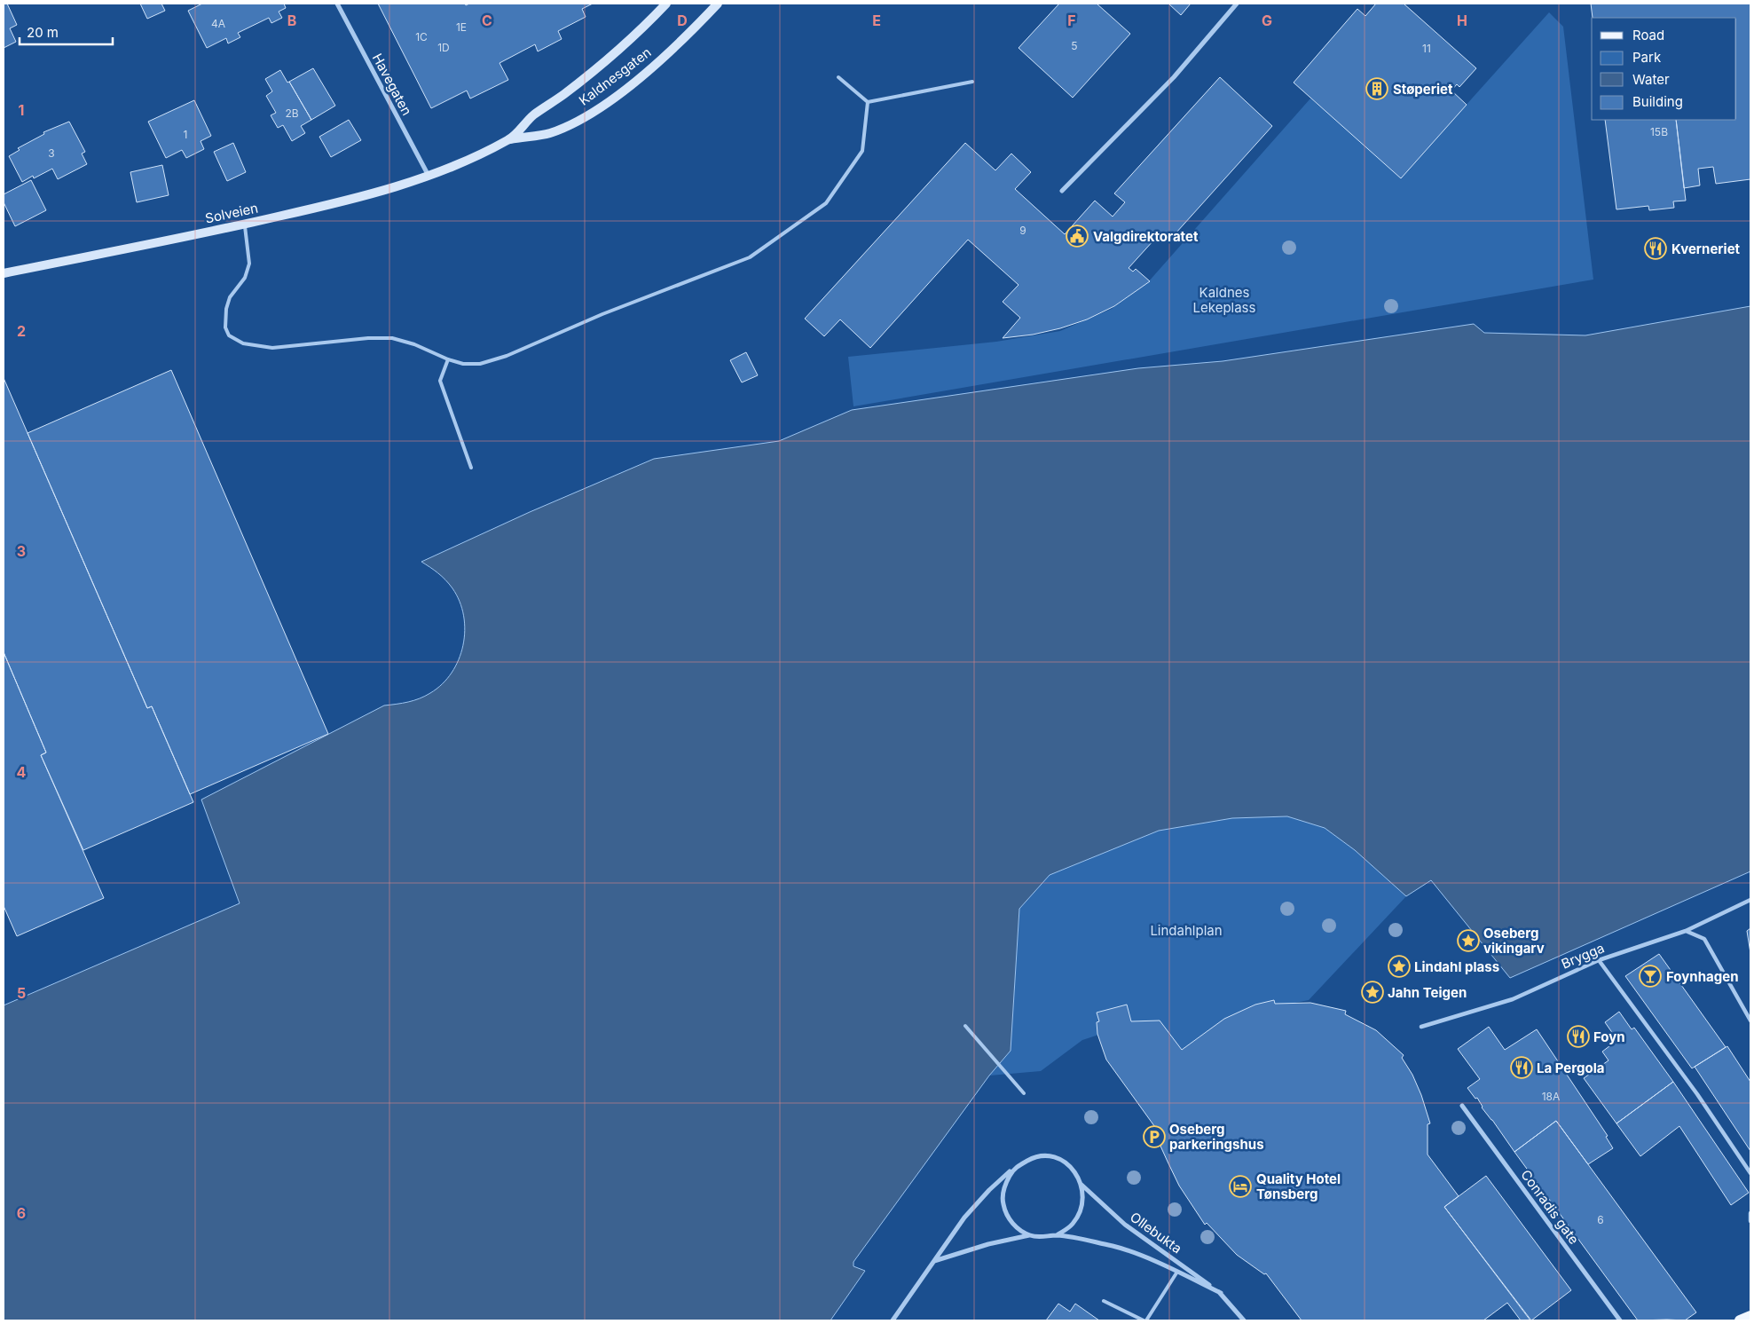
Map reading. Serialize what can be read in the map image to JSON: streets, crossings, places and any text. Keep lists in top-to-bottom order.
{
  "streets": {
    "main road": ["Kaldnesgaten", "Solveien"],
    "street": [
      "Havegaten",
      "Brygga",
      "Conradis gate",
      "Ollebukta"
    ]
  },
  "crossings": [
    ["Kaldnesgaten", "Solveien"],
    ["Havegaten", "Solveien"]
  ],
  "parks": ["Kaldnes Lekeplass", "Lindahlplan"],
  "places": {
    "building": ["Støperiet"],
    "public building": ["Valgdirektoratet"],
    "restaurant": ["Kverneriet", "Foyn", "La Pergola"],
    "place": ["Oseberg vikingarv", "Lindahl plass", "Jahn Teigen"],
    "bar": ["Foynhagen"],
    "parking": ["Oseberg parkeringshus"],
    "hotel": ["Quality Hotel Tønsberg"]
  },
  "house_numbers": [
    "4A",
    "1E",
    "1C",
    "5",
    "1D",
    "11",
    "2B",
    "15B",
    "1",
    "3",
    "9",
    "18A",
    "6"
  ],
  "legend": [
    "Road",
    "Park",
    "Water",
    "Building"
  ],
  "scale_bar": "20 m",
  "grid": {
    "columns": [
      "B",
      "C",
      "D",
      "E",
      "F",
      "G",
      "H"
    ],
    "rows": [
      "1",
      "2",
      "3",
      "4",
      "5",
      "6"
    ]
  }
}
